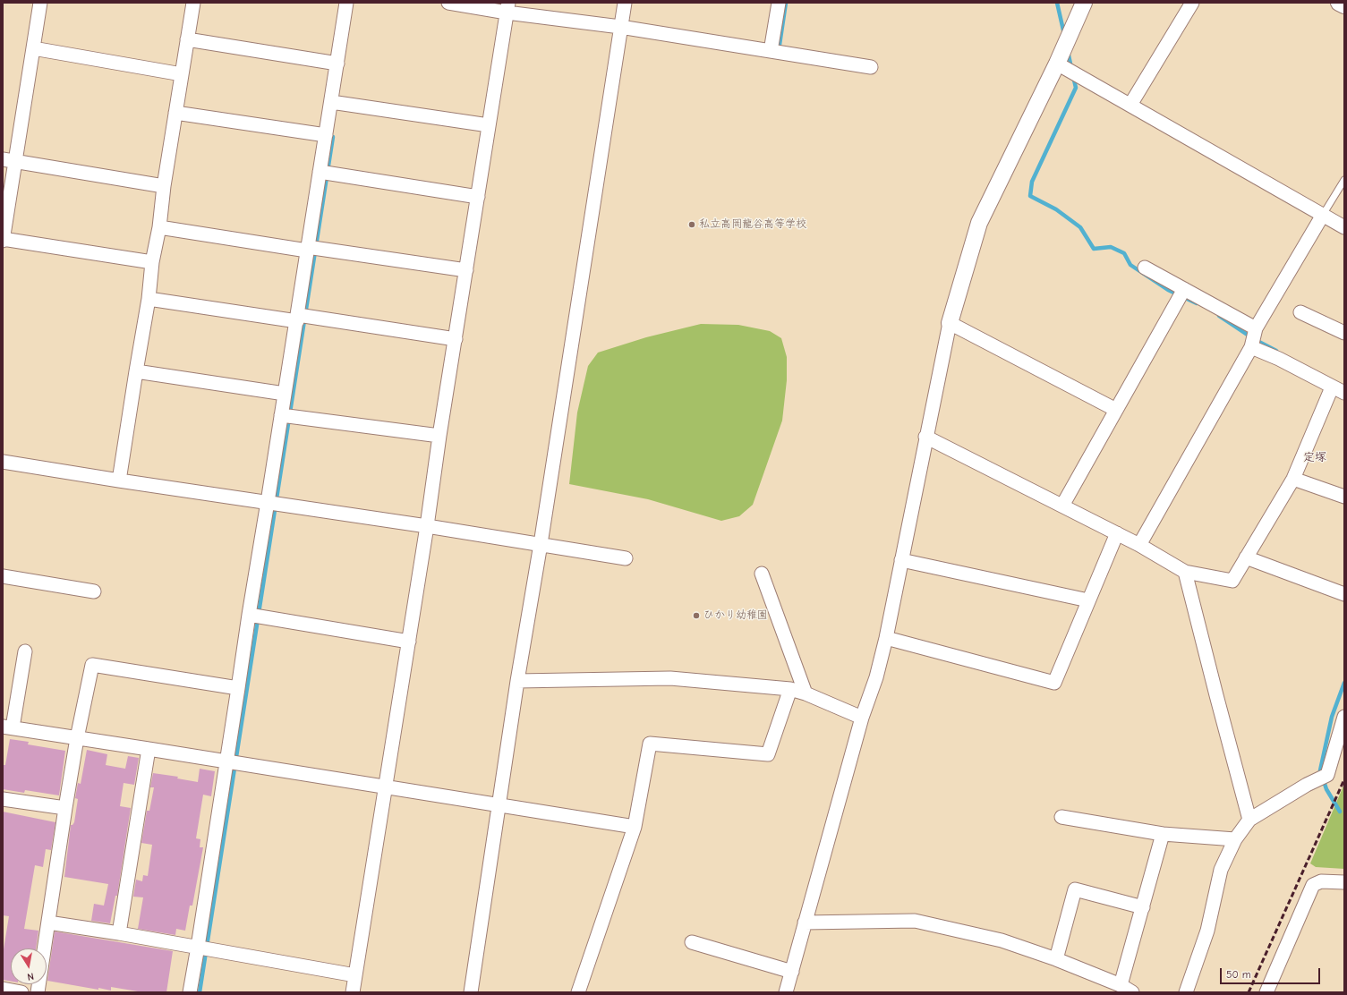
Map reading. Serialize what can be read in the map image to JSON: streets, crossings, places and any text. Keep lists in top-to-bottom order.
{
  "districts": ["定塚"],
  "places": ["私立高岡龍谷高等学校", "ひかり幼稚園"],
  "scale_bar": "50 m",
  "north": "bottom"
}
